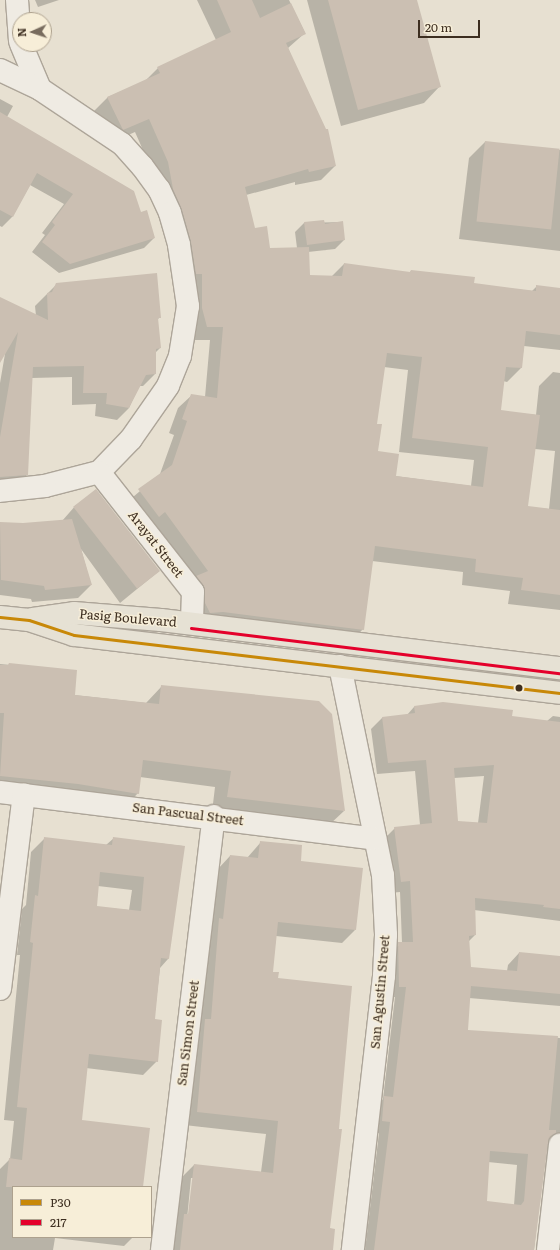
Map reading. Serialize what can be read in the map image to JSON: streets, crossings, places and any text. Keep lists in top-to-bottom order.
{
  "streets": {
    "main road": ["Pasig Boulevard"],
    "street": [
      "Arayat Street",
      "San Pascual Street",
      "San Agustin Street",
      "San Simon Street"
    ]
  },
  "crossings": [
    ["Arayat Street", "Pasig Boulevard"],
    ["Pasig Boulevard", "San Agustin Street"],
    ["San Pascual Street", "San Agustin Street"],
    ["San Pascual Street", "San Simon Street"]
  ],
  "lines": ["transit line P30", "transit line 217"],
  "legend": ["P30", "217"],
  "scale_bar": "20 m",
  "north": "left"
}
